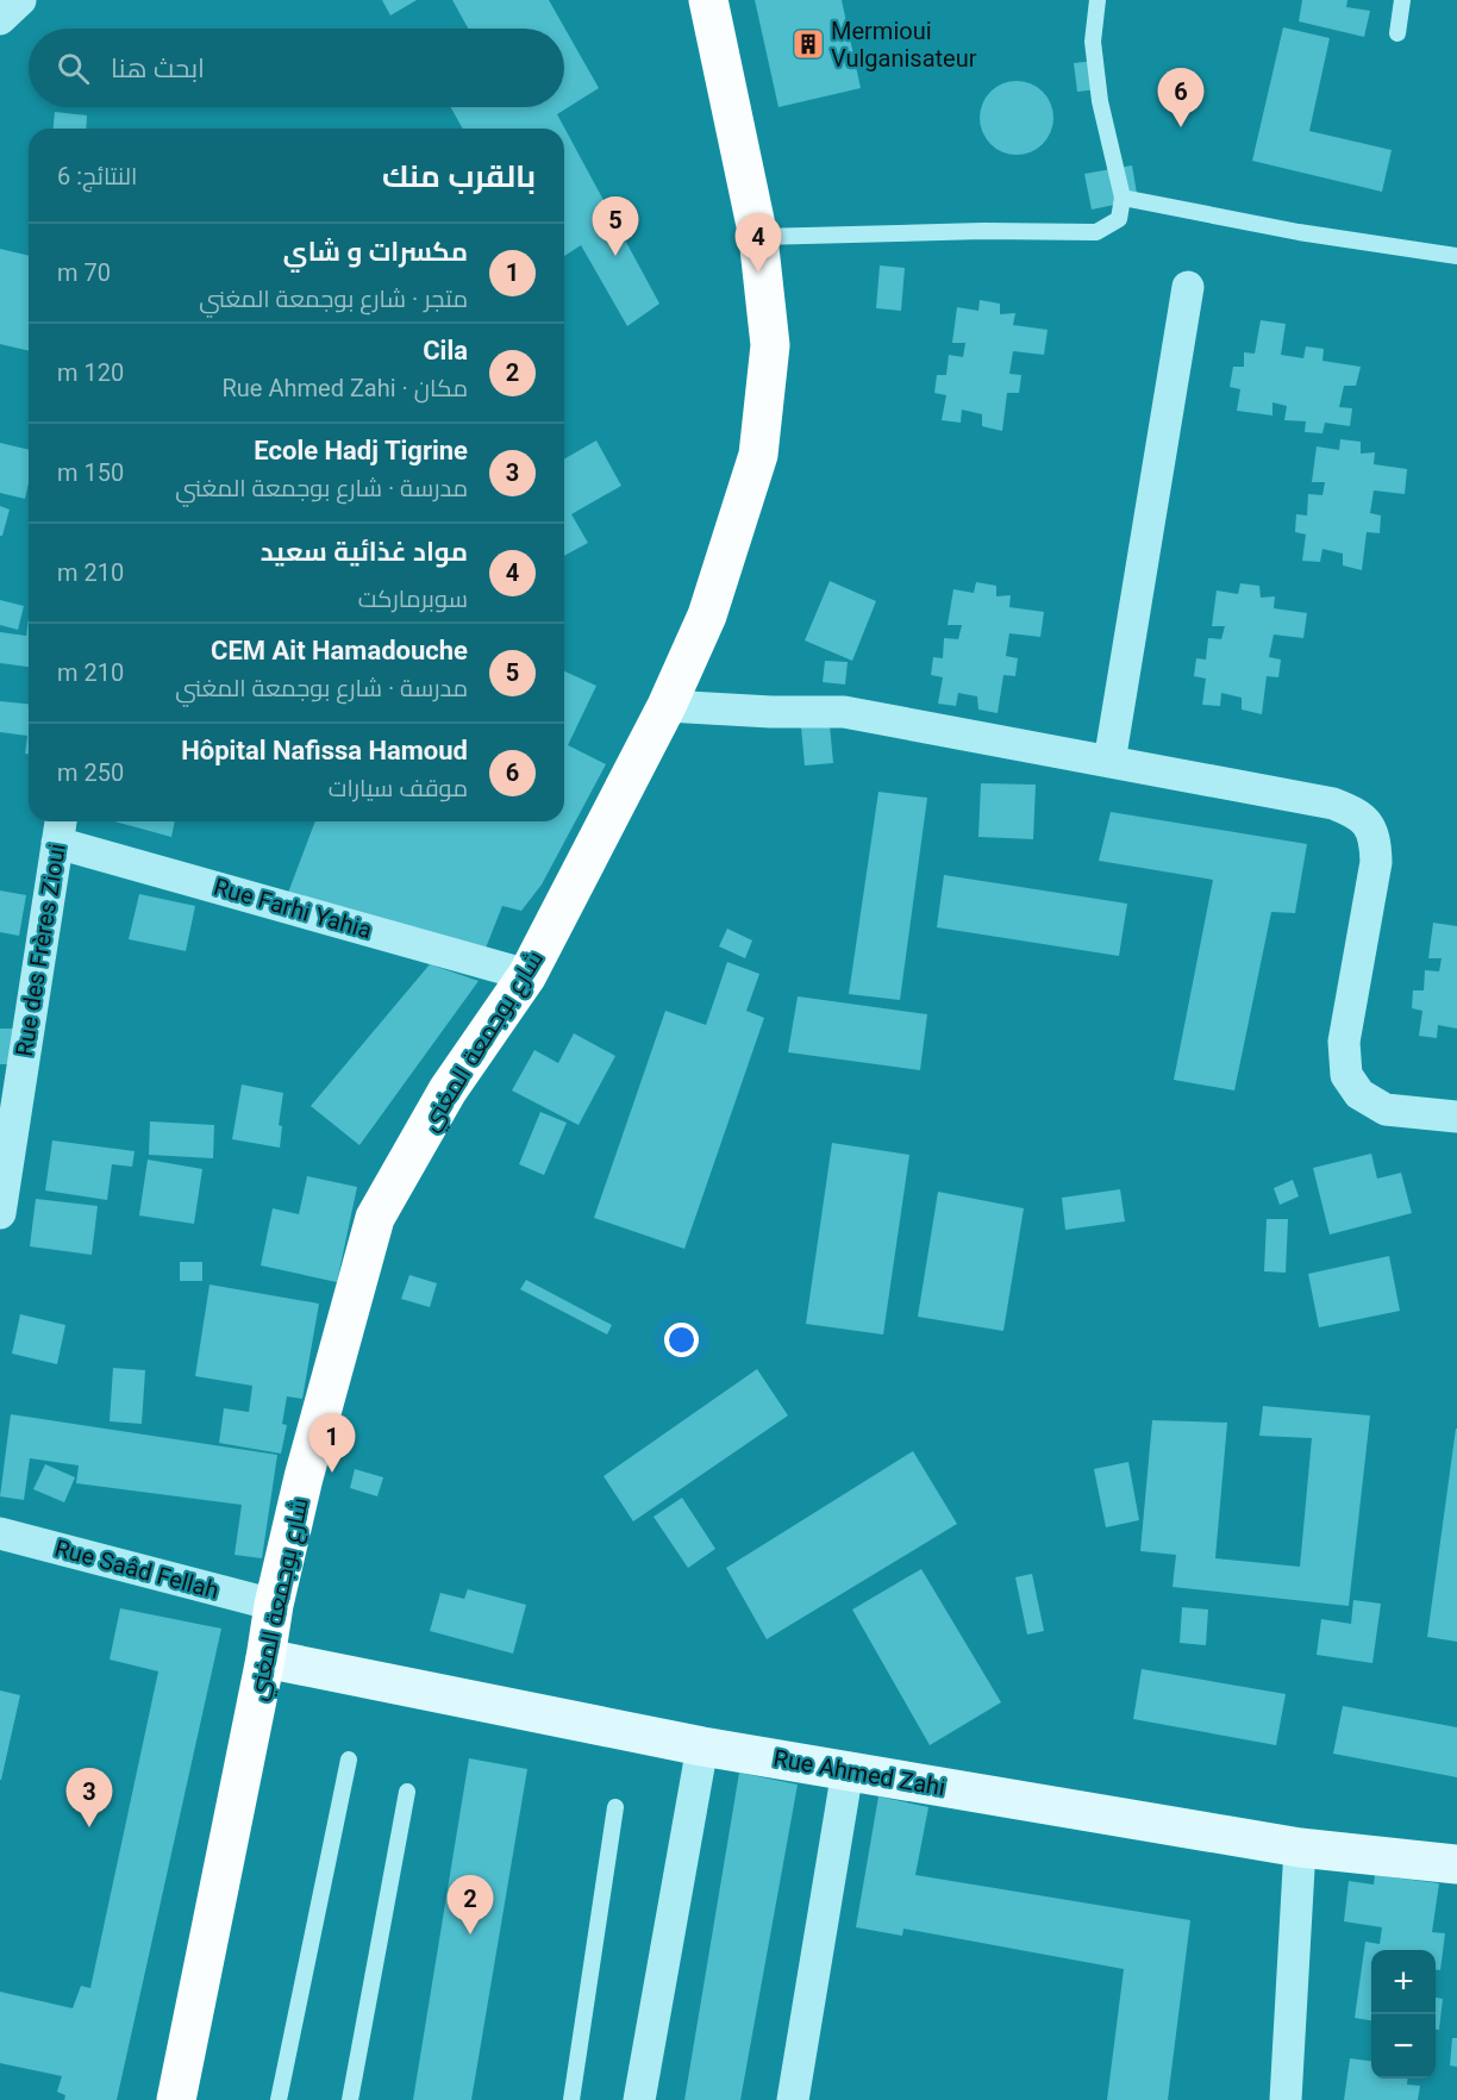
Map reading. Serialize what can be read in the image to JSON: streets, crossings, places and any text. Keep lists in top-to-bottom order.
{
  "streets": {
    "main road": ["شارع بوجمعة المغني"],
    "street": [
      "Rue Farhi Yahia",
      "Rue des Frères Zioui",
      "Rue Saâd Fellah",
      "Rue Ahmed Zahi"
    ]
  },
  "crossings": [
    ["Rue Farhi Yahia", "Rue des Frères Zioui"],
    ["Rue Farhi Yahia", "شارع بوجمعة المغني"],
    ["شارع بوجمعة المغني", "Rue Saâd Fellah"],
    ["شارع بوجمعة المغني", "Rue Ahmed Zahi"]
  ],
  "places": {
    "building": ["Mermioui Vulganisateur"]
  },
  "page": {
    "search": "ابحث هنا",
    "pins": [
      "6",
      "5",
      "4",
      "1",
      "3",
      "2"
    ],
    "heading": ["بالقرب منك", "النتائج: 6"],
    "list": [
      {
        "mark": "1",
        "name": "مكسرات و شاي",
        "note": "متجر · شارع بوجمعة المغني",
        "value": "70 m"
      },
      {
        "mark": "2",
        "name": "Cila",
        "note": "مكان · Rue Ahmed Zahi",
        "value": "120 m"
      },
      {
        "mark": "3",
        "name": "Ecole Hadj Tigrine",
        "note": "مدرسة · شارع بوجمعة المغني",
        "value": "150 m"
      },
      {
        "mark": "4",
        "name": "مواد غذائية سعيد",
        "note": "سوبرماركت",
        "value": "210 m"
      },
      {
        "mark": "5",
        "name": "CEM Ait Hamadouche",
        "note": "مدرسة · شارع بوجمعة المغني",
        "value": "210 m"
      },
      {
        "mark": "6",
        "name": "Hôpital Nafissa Hamoud",
        "note": "موقف سيارات",
        "value": "250 m"
      }
    ],
    "map_buttons": ["+", "−"]
  }
}
